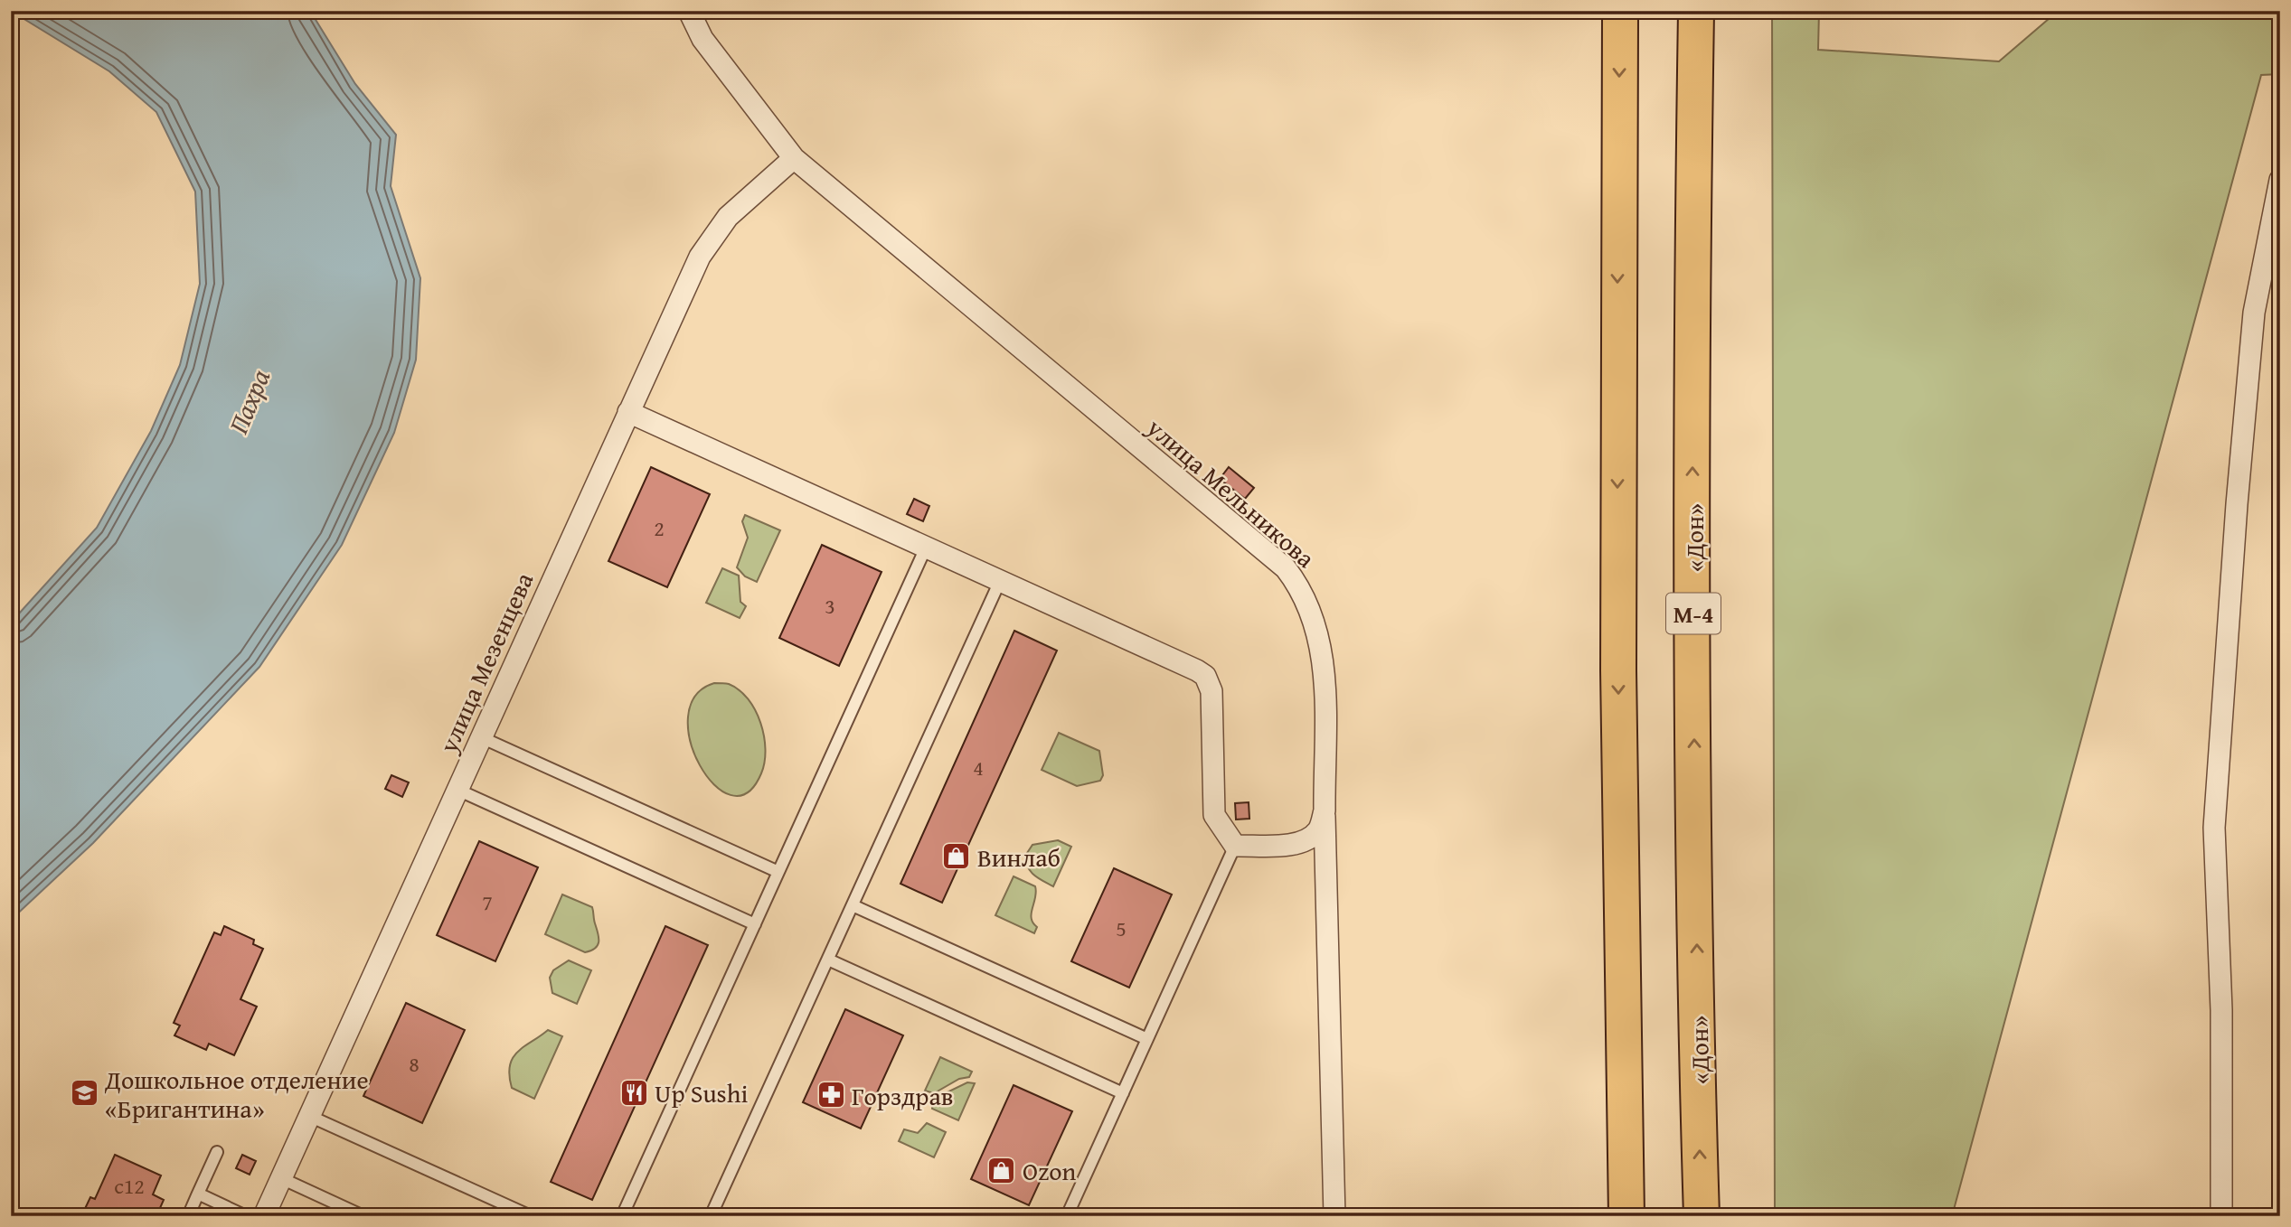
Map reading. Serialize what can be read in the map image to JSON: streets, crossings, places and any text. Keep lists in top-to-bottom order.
{
  "streets": {
    "highway": ["«Дон»", "М-4"],
    "street": ["улица Мельникова", "улица Мезенцева"]
  },
  "crossings": [
    ["улица Мельникова", "улица Мезенцева"]
  ],
  "water": ["Пахра"],
  "places": {
    "shop": ["Винлаб", "Ozon"],
    "restaurant": ["Up Sushi"],
    "school or university": ["Дошкольное отделение «Бригантина»"],
    "pharmacy": ["Горздрав"]
  },
  "house_numbers": [
    "2",
    "3",
    "4",
    "7",
    "5",
    "8",
    "с12"
  ]
}
